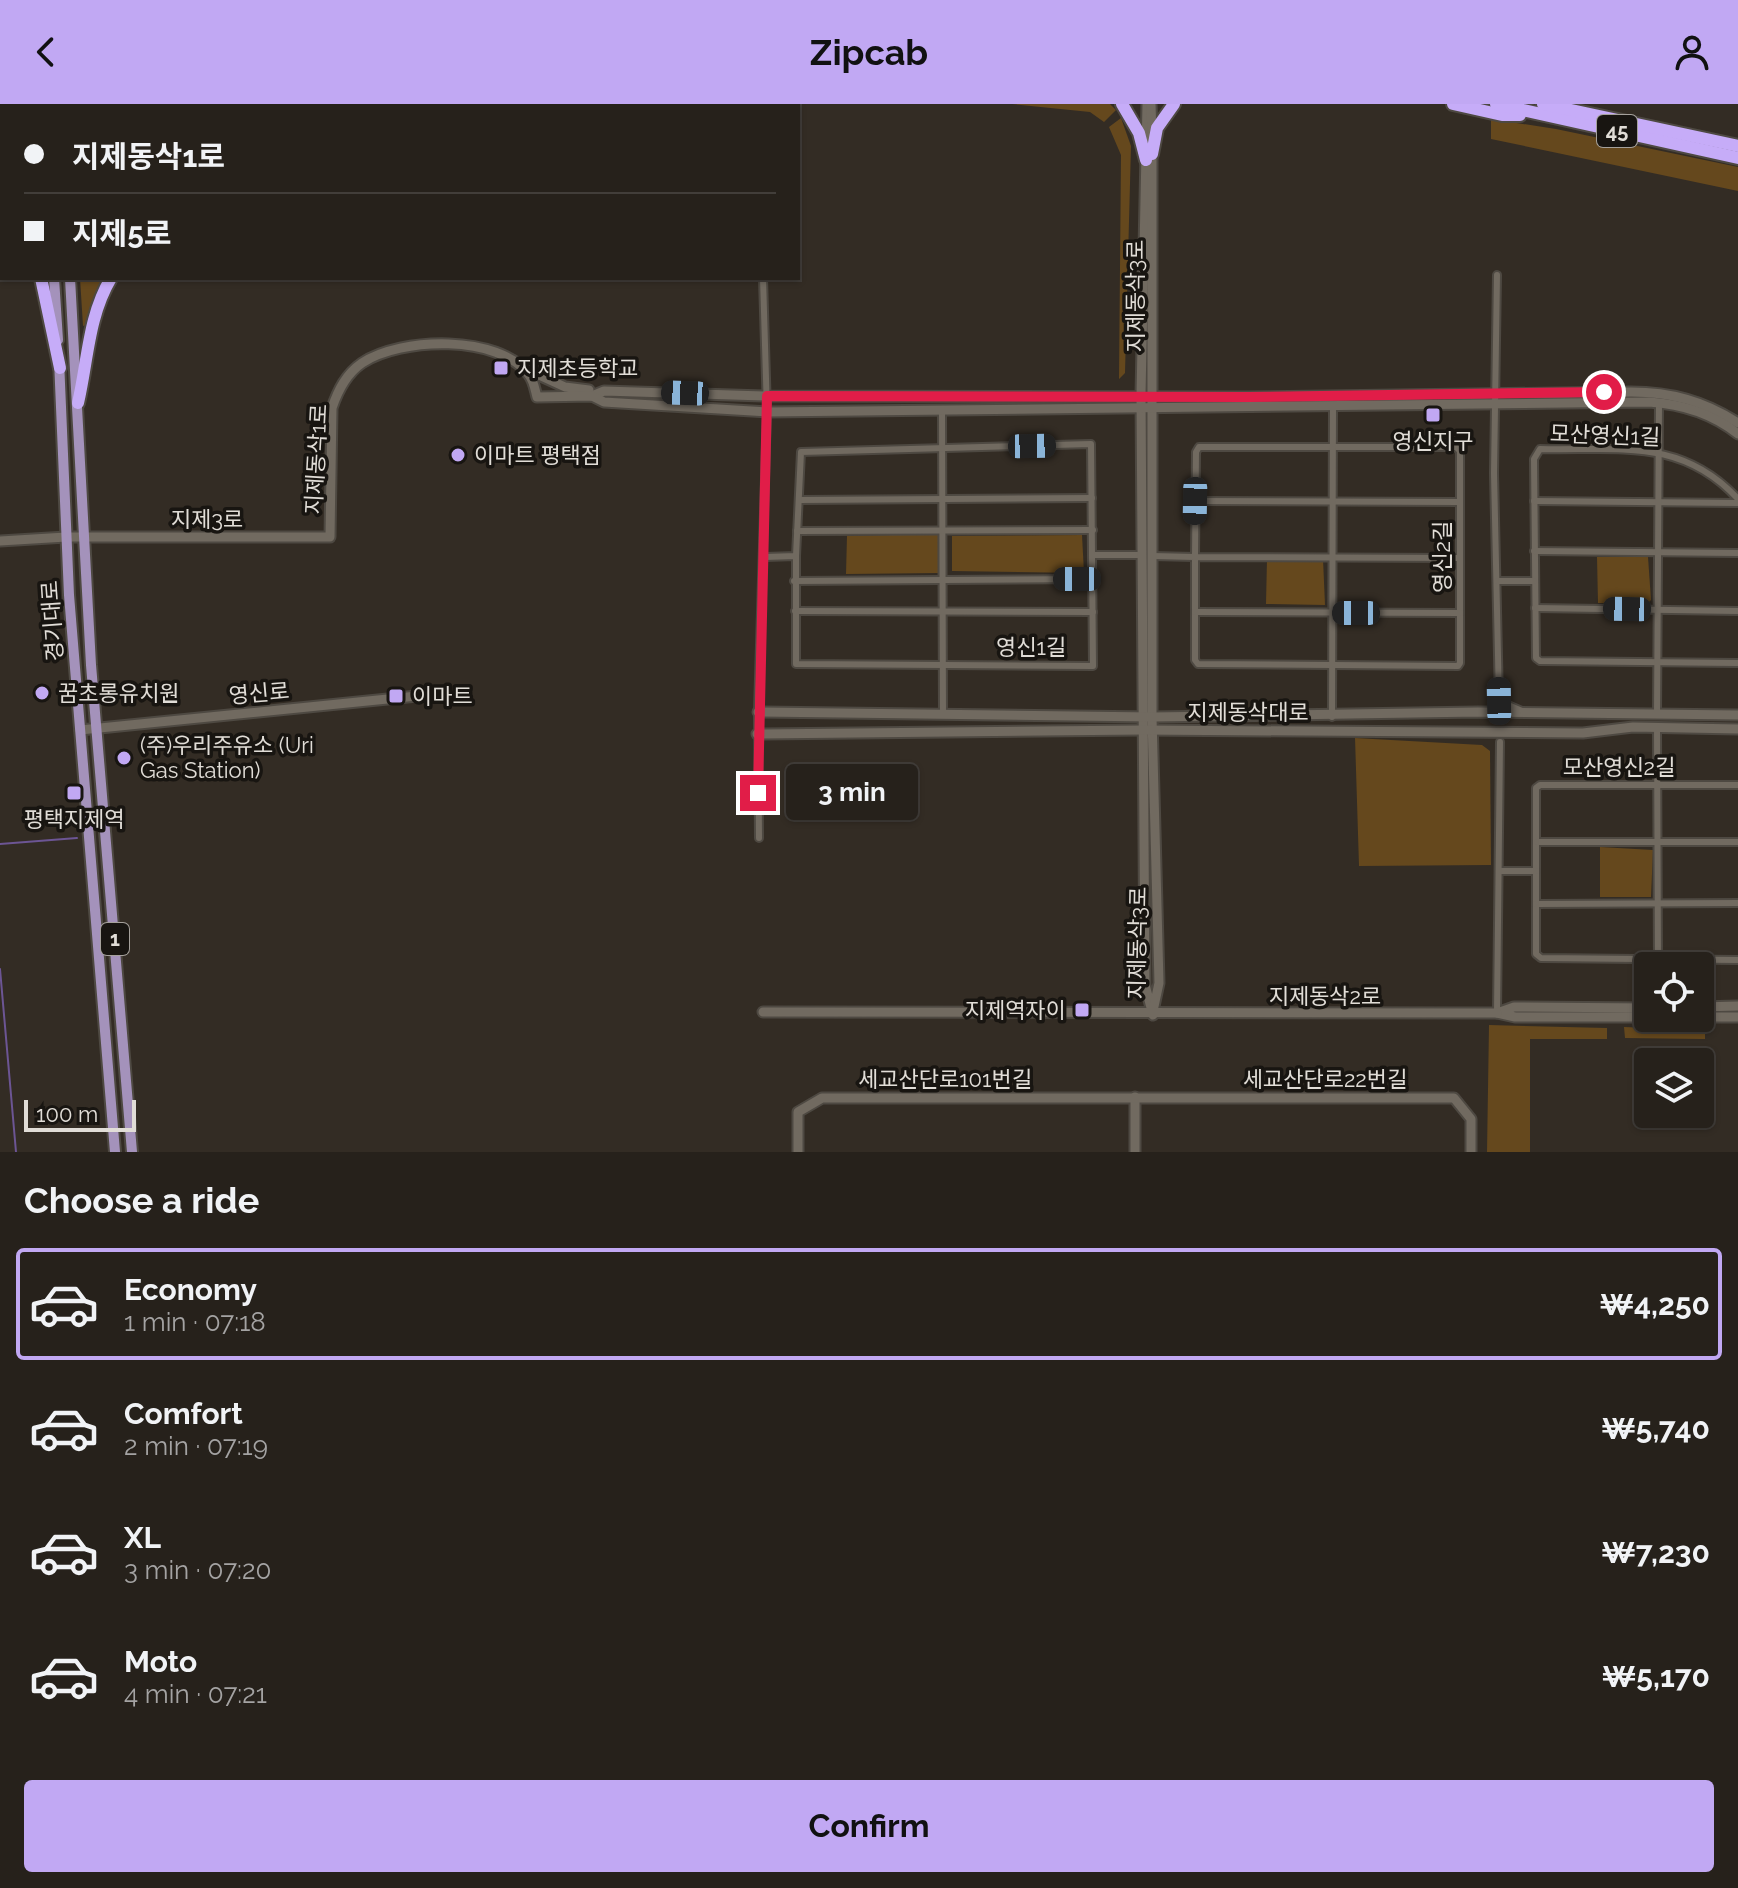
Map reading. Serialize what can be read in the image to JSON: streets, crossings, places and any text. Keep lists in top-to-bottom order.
{
  "streets": {
    "highway": ["45"],
    "main road": ["경기대로", "1"],
    "street": [
      "지제동삭3로",
      "모산영신1길",
      "지제동삭1로",
      "지제3로",
      "영신2길",
      "영신1길",
      "영신로",
      "지제동삭대로",
      "모산영신2길",
      "지제동삭2로",
      "세교산단로101번길",
      "세교산단로22번길"
    ]
  },
  "crossings": [
    ["지제동삭3로", "지제동삭1로"],
    ["지제동삭3로", "지제동삭대로"],
    ["지제동삭3로", "지제동삭2로"],
    ["지제동삭1로", "지제3로"],
    ["지제3로", "경기대로"],
    ["경기대로", "영신로"],
    ["세교산단로101번길", "세교산단로22번길"]
  ],
  "places": {
    "transit": [
      "지제초등학교",
      "영신지구",
      "이마트",
      "평택지제역",
      "지제역자이"
    ],
    "other": ["이마트 평택점", "꿈초롱유치원", "(주)우리주유소 (Uri Gas Station)"]
  },
  "scale_bar": "100 m",
  "page": {
    "header": "Zipcab",
    "banner": ["지제동삭1로", "지제5로"],
    "bubble": "3 min",
    "scale": "100 m",
    "heading": "Choose a ride",
    "list": [
      {
        "name": "Economy",
        "note": "1 min · 07:18",
        "value": "₩4,250"
      },
      {
        "name": "Comfort",
        "note": "2 min · 07:19",
        "value": "₩5,740"
      },
      {
        "name": "XL",
        "note": "3 min · 07:20",
        "value": "₩7,230"
      },
      {
        "name": "Moto",
        "note": "4 min · 07:21",
        "value": "₩5,170"
      }
    ],
    "buttons": "Confirm"
  }
}
